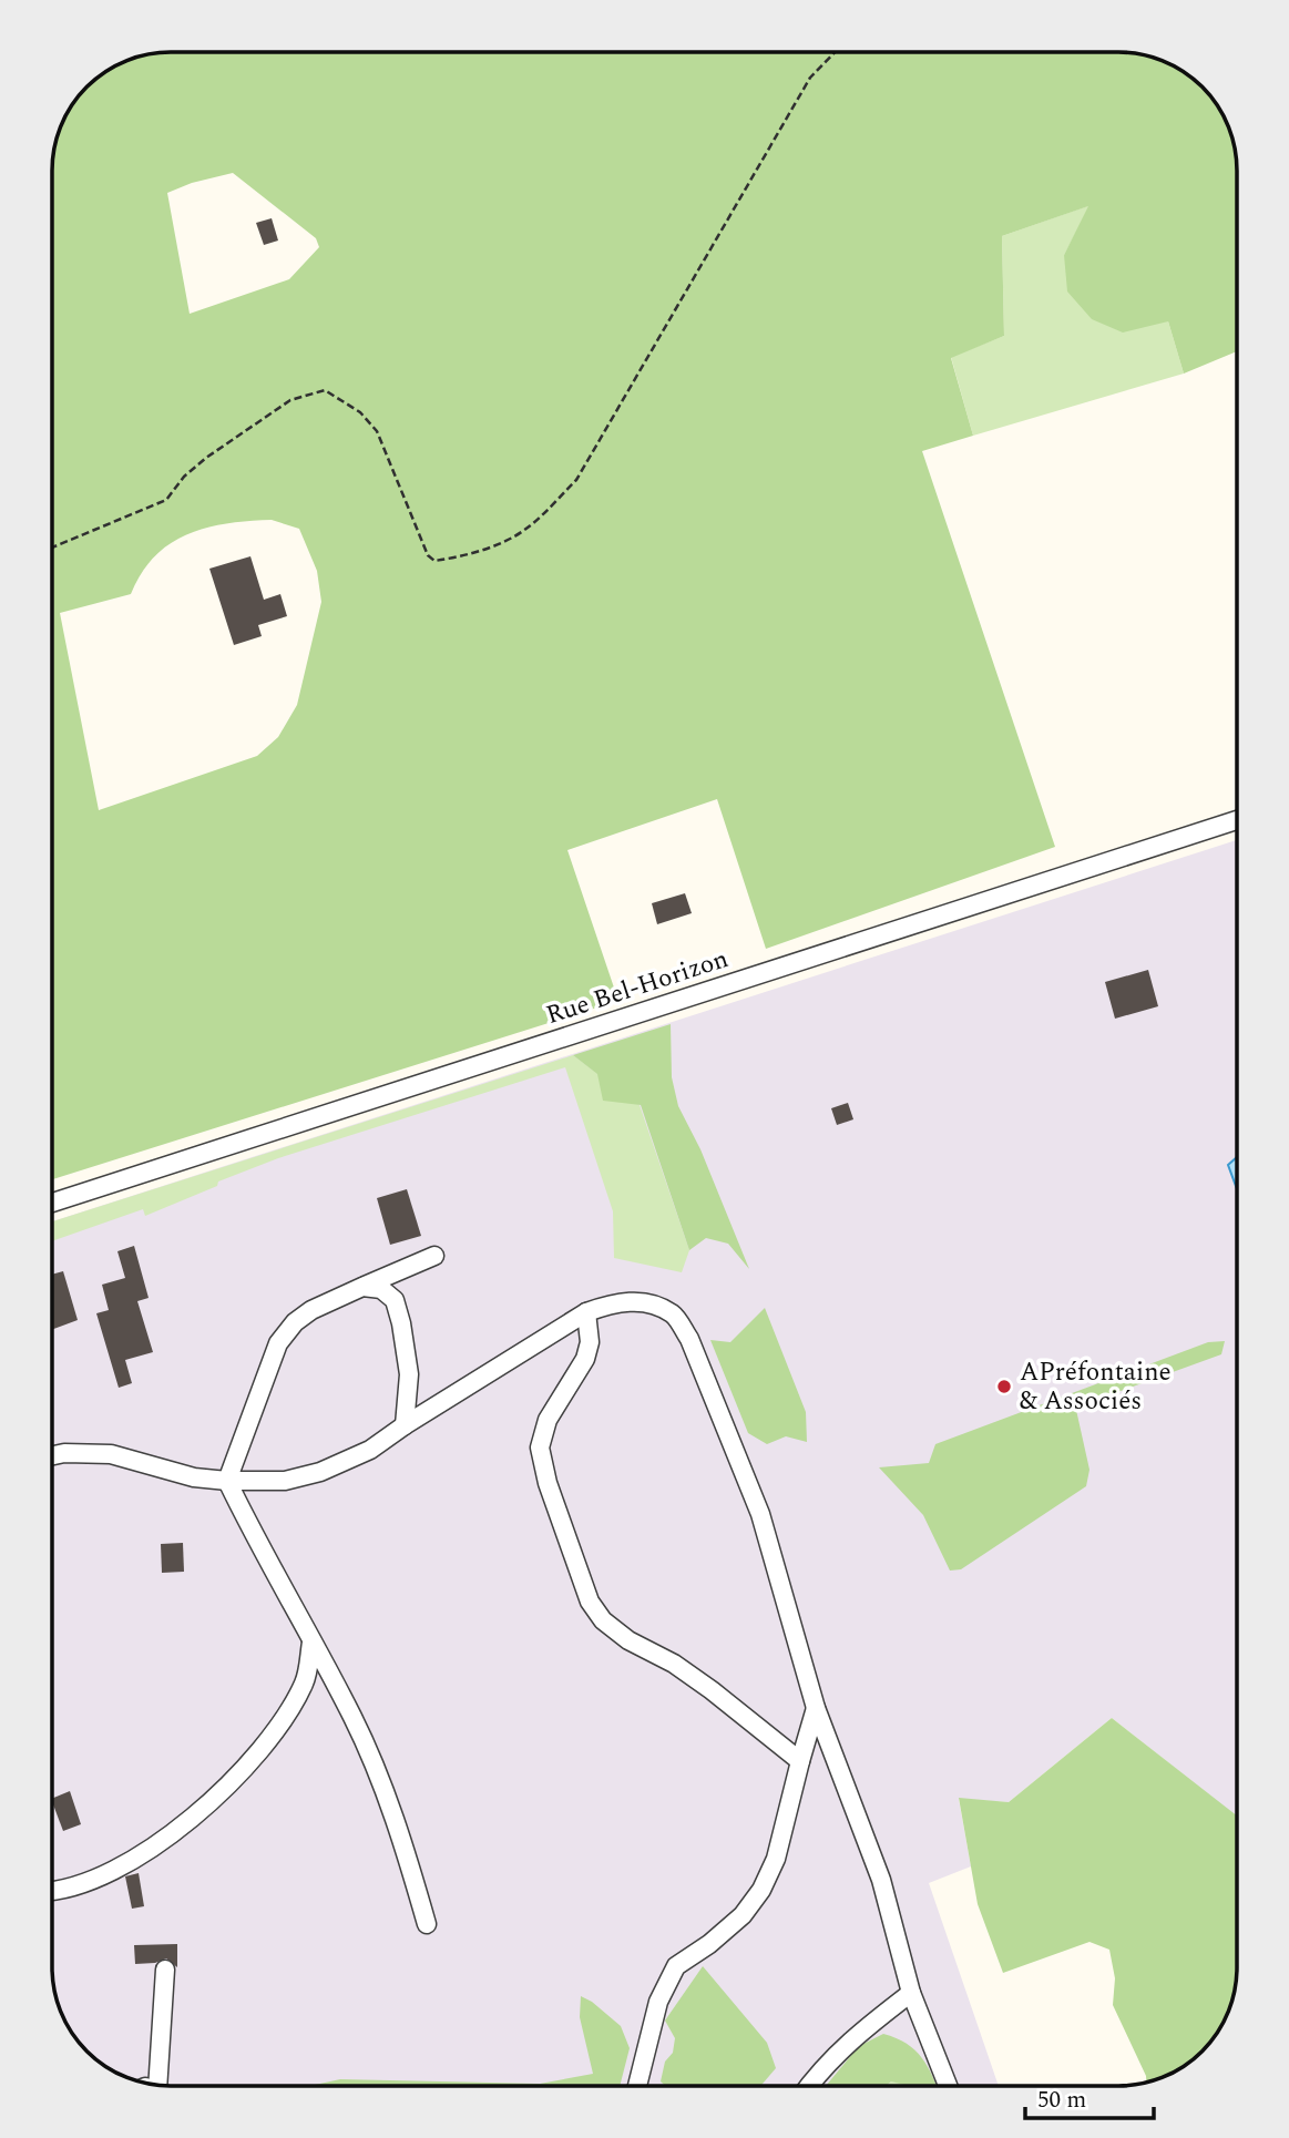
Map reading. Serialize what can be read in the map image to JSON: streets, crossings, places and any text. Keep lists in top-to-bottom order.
{
  "streets": {
    "street": ["Rue Bel-Horizon"]
  },
  "places": ["APréfontaine & Associés"],
  "scale_bar": "50 m"
}
